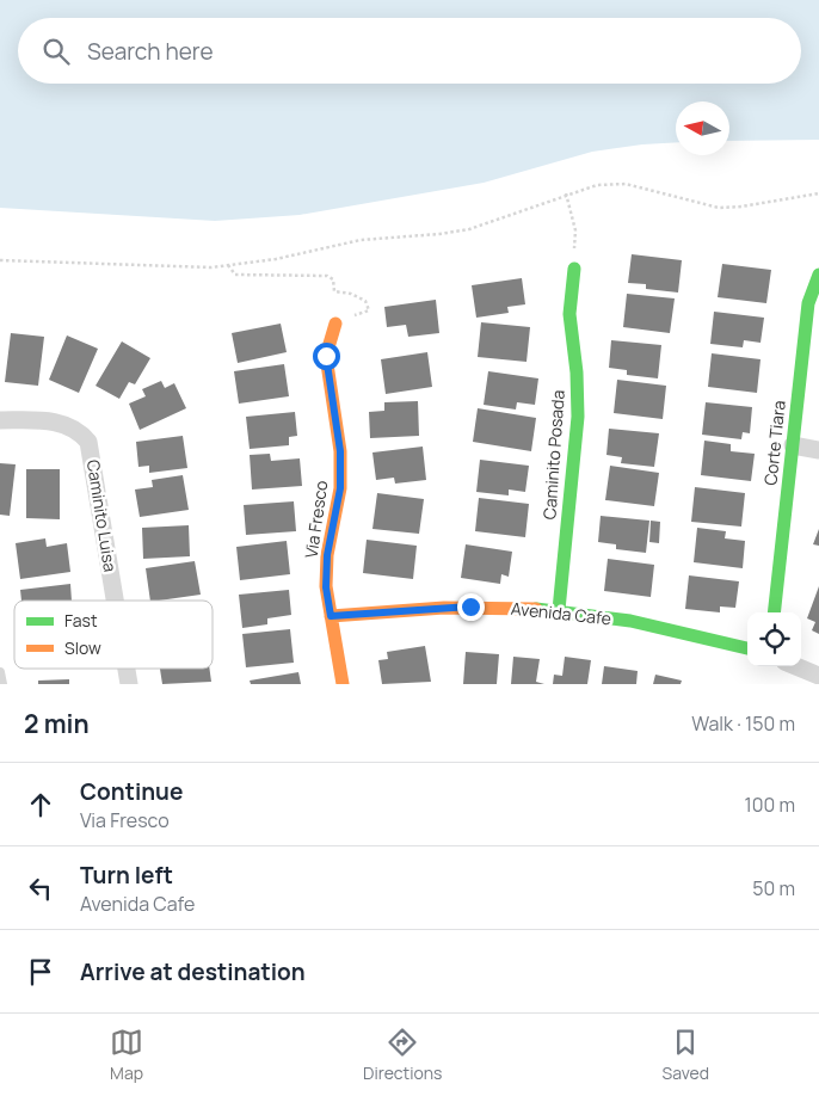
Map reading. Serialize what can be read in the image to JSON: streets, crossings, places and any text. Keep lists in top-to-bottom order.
{
  "streets": {
    "street": [
      "Corte Tiara",
      "Caminito Posada",
      "Caminito Luisa",
      "Via Fresco",
      "Avenida Cafe"
    ]
  },
  "crossings": [
    ["Caminito Posada", "Avenida Cafe"],
    ["Via Fresco", "Avenida Cafe"]
  ],
  "legend": ["Fast", "Slow"],
  "north": "left",
  "page": {
    "search": "Search here",
    "heading": ["2 min", "Walk · 150 m"],
    "list": [
      ["Continue", "Via Fresco", "100 m"],
      ["Turn left", "Avenida Cafe", "50 m"],
      "Arrive at destination"
    ],
    "nav": ["Map", "Directions", "Saved"]
  }
}
